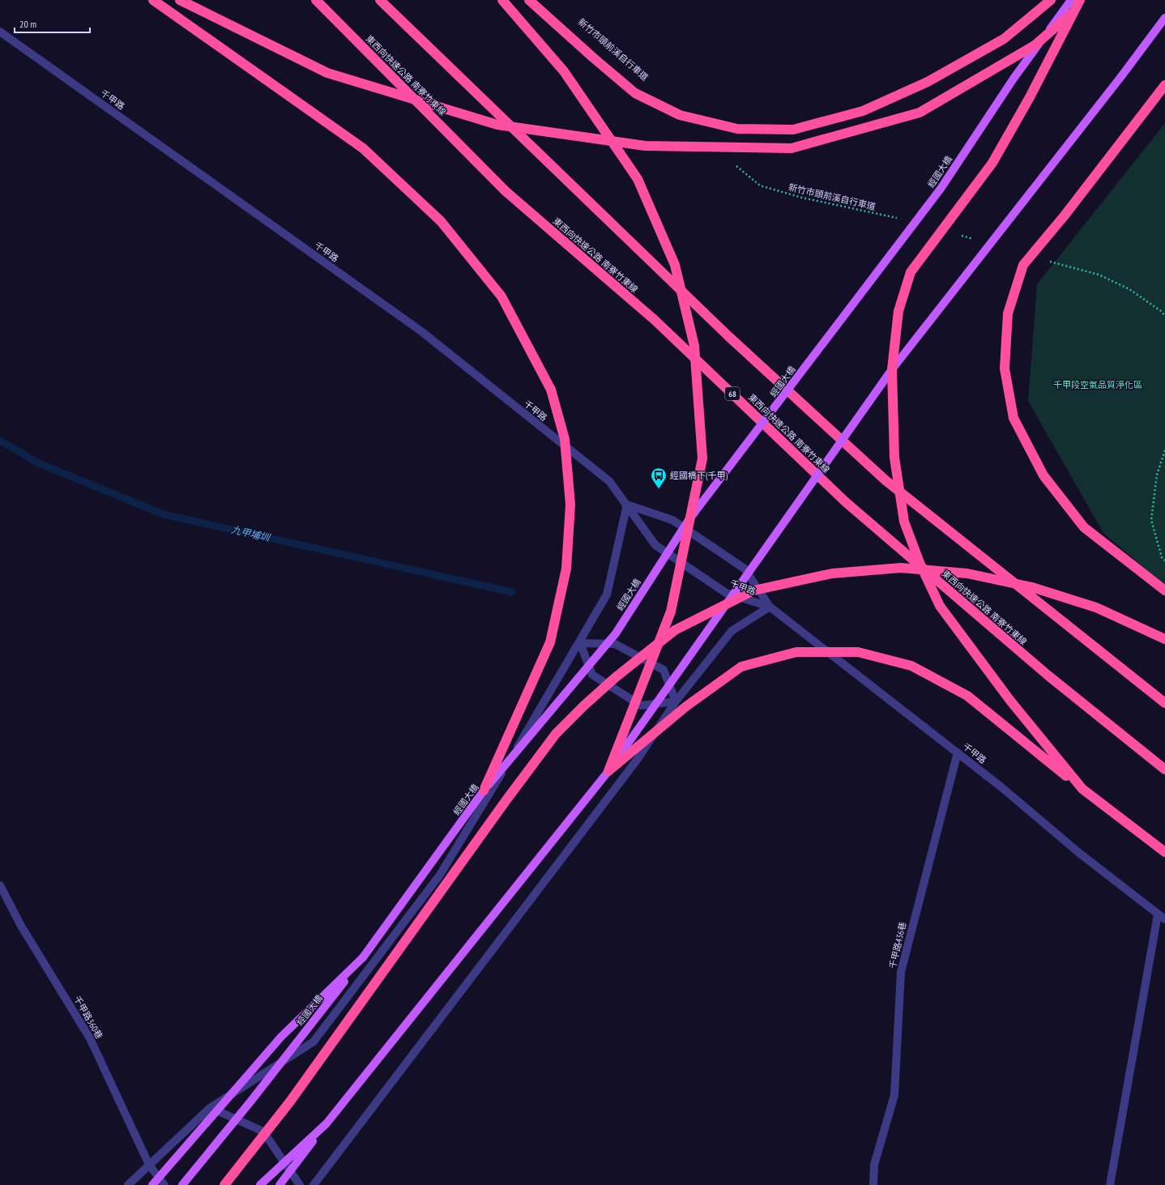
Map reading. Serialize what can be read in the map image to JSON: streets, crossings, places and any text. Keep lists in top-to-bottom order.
{
  "streets": {
    "highway": ["東西向快速公路 南寮竹東線", "68"],
    "main road": ["經國大橋"],
    "street": ["千甲路", "千甲路436巷", "千甲路360巷"],
    "path": ["新竹市頭前溪自行車道"]
  },
  "crossings": [
    ["千甲路", "千甲路436巷"]
  ],
  "water": ["九甲埔圳"],
  "parks": ["千甲段空氣品質淨化區"],
  "places": {
    "bus stop": ["經國橋下(千甲)"]
  },
  "scale_bar": "20 m"
}
